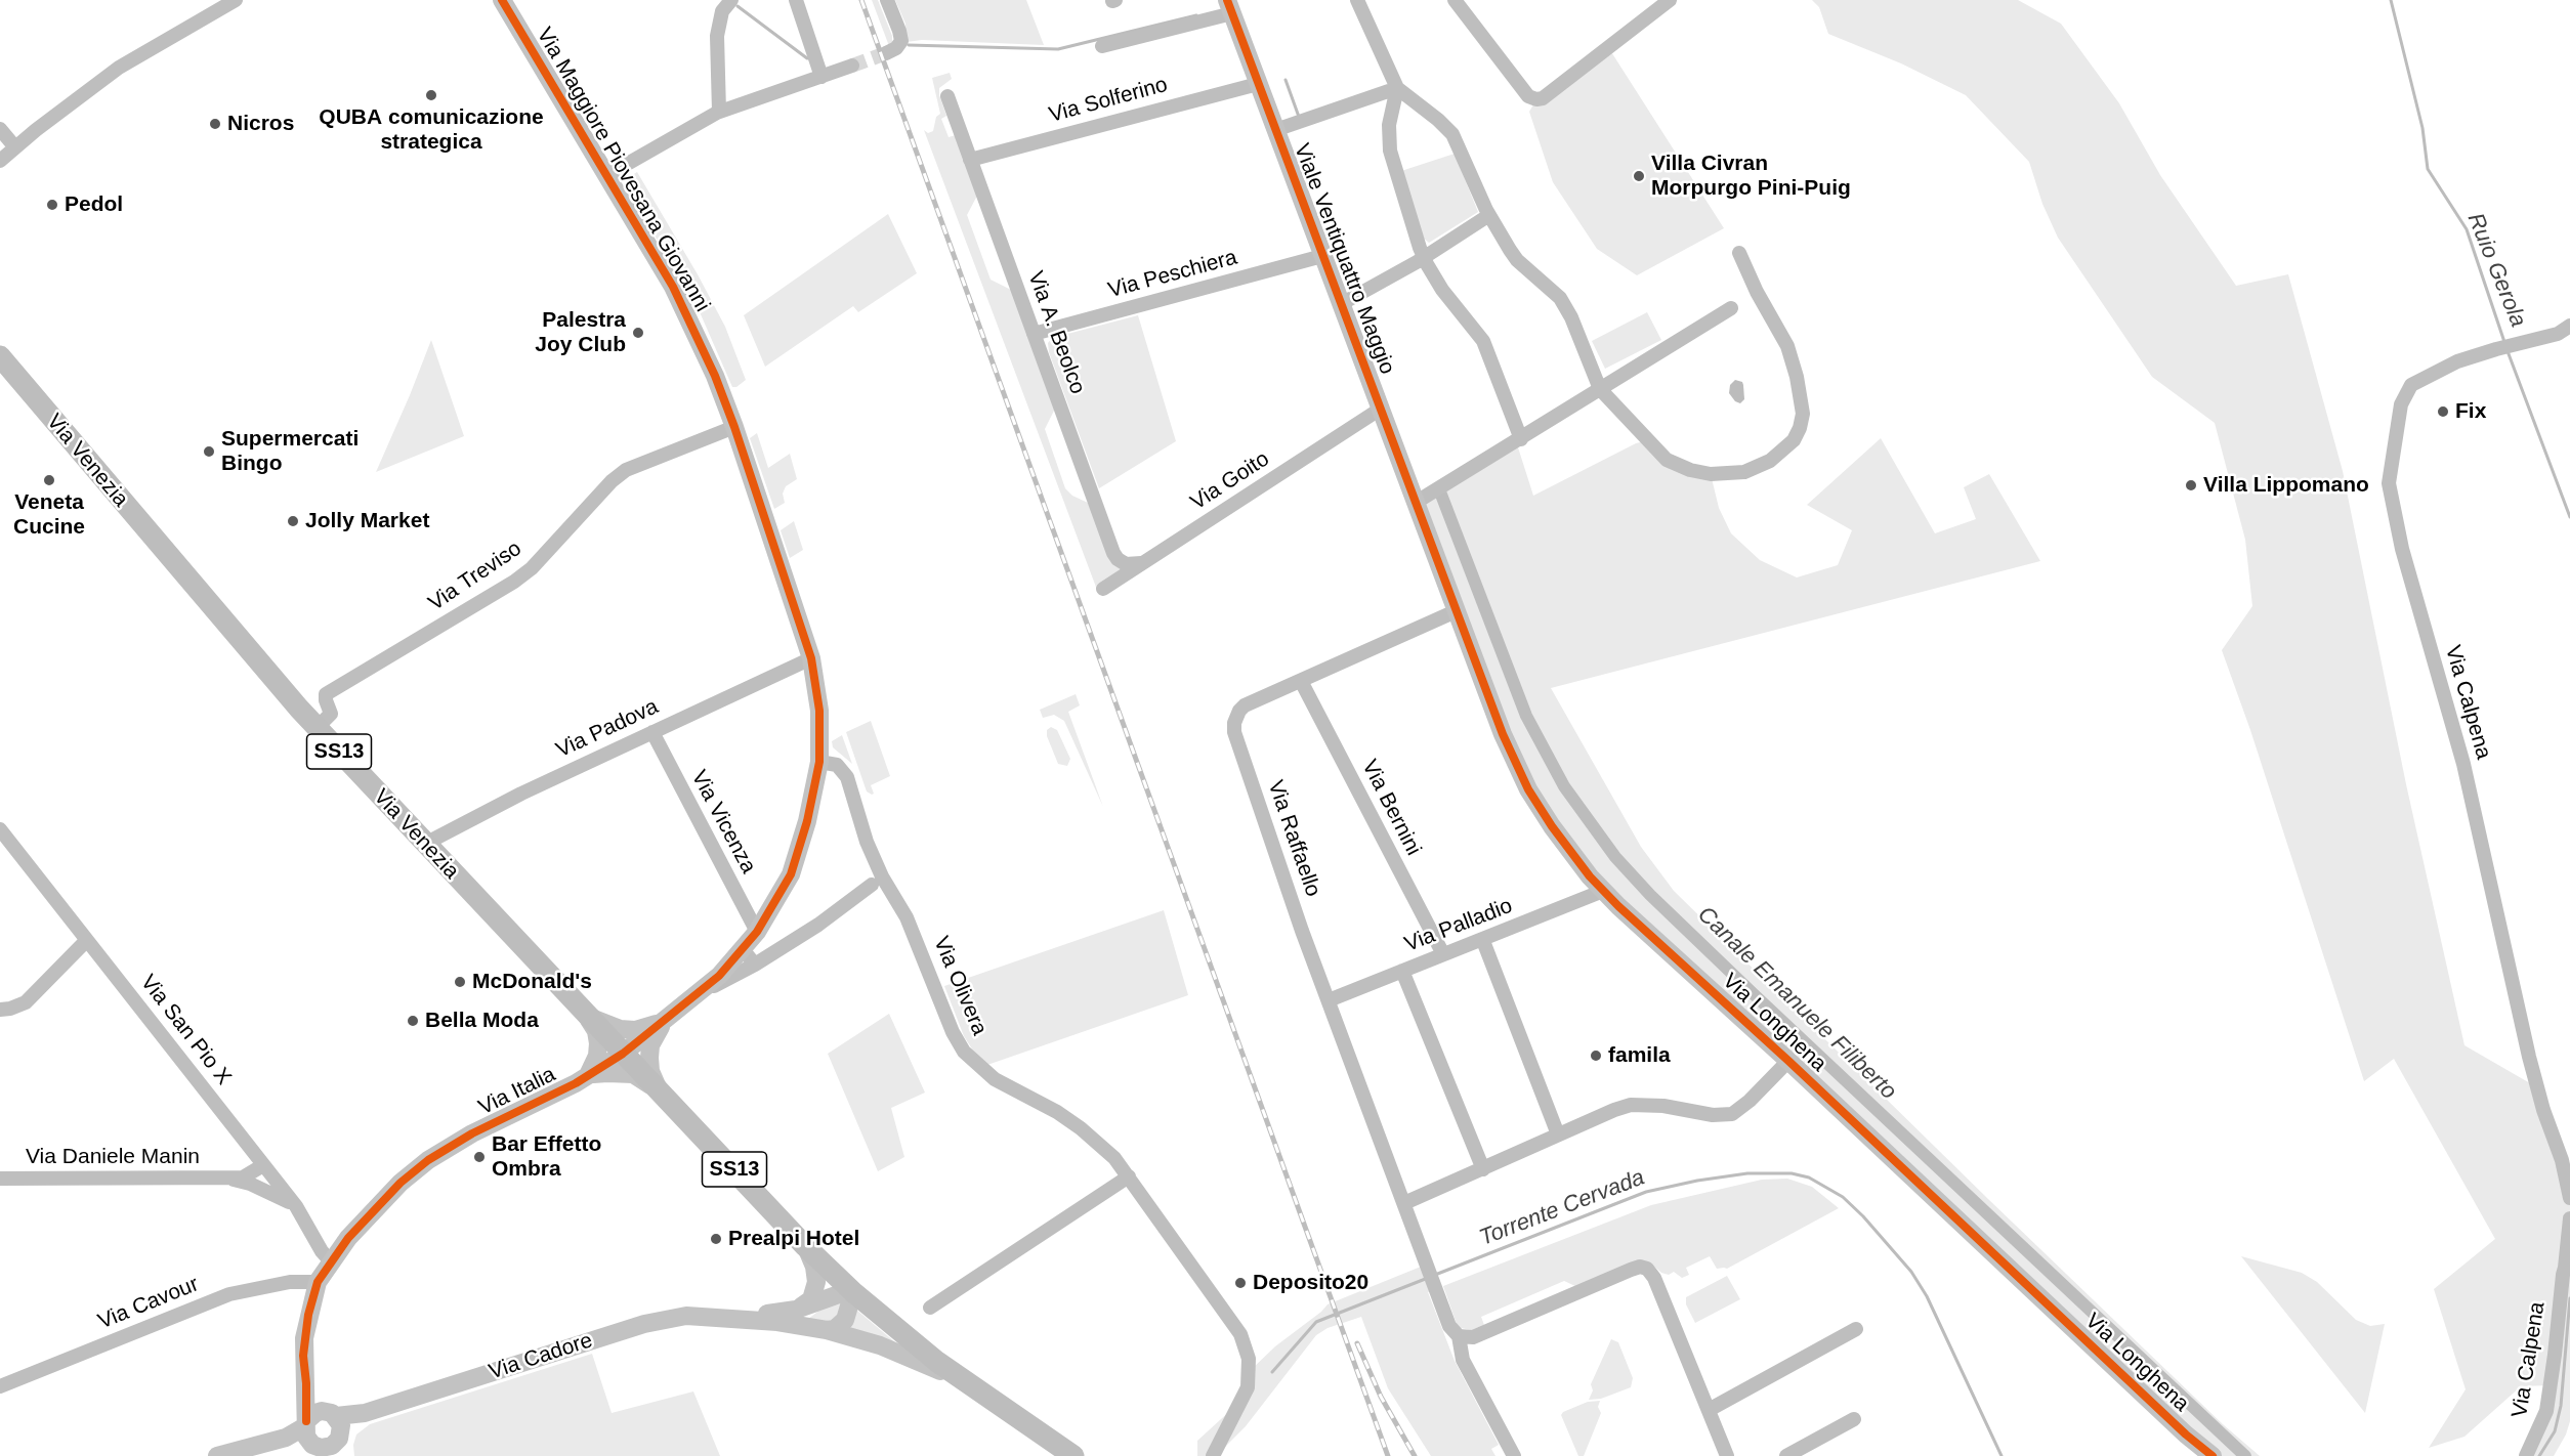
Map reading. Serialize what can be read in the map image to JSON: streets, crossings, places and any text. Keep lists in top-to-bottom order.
{
  "streets": {
    "main road": ["Via Venezia", "SS13"],
    "street": [
      "Via Solferino",
      "Via Maggiore Piovesana Giovanni",
      "Viale Ventiquattro Maggio",
      "Via Peschiera",
      "Via A. Beolco",
      "Via Goito",
      "Via Treviso",
      "Via Calpena",
      "Via Padova",
      "Via Bernini",
      "Via Vicenza",
      "Via Raffaello",
      "Via Palladio",
      "Via Olivera",
      "Via Longhena",
      "Via San Pio X",
      "Via Italia",
      "Via Daniele Manin",
      "Via Cavour",
      "Via Cadore"
    ]
  },
  "crossings": [
    ["Via Solferino", "Viale Ventiquattro Maggio"],
    ["Via Solferino", "Via A. Beolco"],
    ["Via Maggiore Piovesana Giovanni", "Via Treviso"],
    ["Via Maggiore Piovesana Giovanni", "Via Padova"],
    ["Via Maggiore Piovesana Giovanni", "Via Olivera"],
    ["Via Maggiore Piovesana Giovanni", "Via Italia"],
    ["Viale Ventiquattro Maggio", "Via Peschiera"],
    ["Viale Ventiquattro Maggio", "Via Goito"],
    ["Viale Ventiquattro Maggio", "Via Longhena"],
    ["Via Peschiera", "Via A. Beolco"],
    ["Via A. Beolco", "Via Goito"],
    ["Via Venezia", "Via Treviso"],
    ["Via Venezia", "Via Padova"],
    ["Via Venezia", "SS13"],
    ["Via Venezia", "Via Italia"],
    ["Via Padova", "Via Vicenza"],
    ["Via Bernini", "Via Raffaello"],
    ["Via Bernini", "Via Palladio"],
    ["Via Vicenza", "Via Italia"],
    ["Via Raffaello", "Via Palladio"],
    ["Via Raffaello", "Via Longhena"],
    ["Via Palladio", "Via Longhena"],
    ["Via San Pio X", "Via Italia"],
    ["Via San Pio X", "Via Daniele Manin"],
    ["Via Italia", "Via Cavour"],
    ["Via Italia", "Via Cadore"]
  ],
  "water": ["Ruio Gerola", "Canale Emanuele Filiberto", "Torrente Cervada"],
  "places": [
    "QUBA comunicazione strategica",
    "Nicros",
    "Villa Civran Morpurgo Pini-Puig",
    "Pedol",
    "Palestra Joy Club",
    "Fix",
    "Supermercati Bingo",
    "Veneta Cucine",
    "Villa Lippomano",
    "Jolly Market",
    "McDonald's",
    "Bella Moda",
    "famila",
    "Bar Effetto Ombra",
    "Prealpi Hotel",
    "Deposito20"
  ]
}
